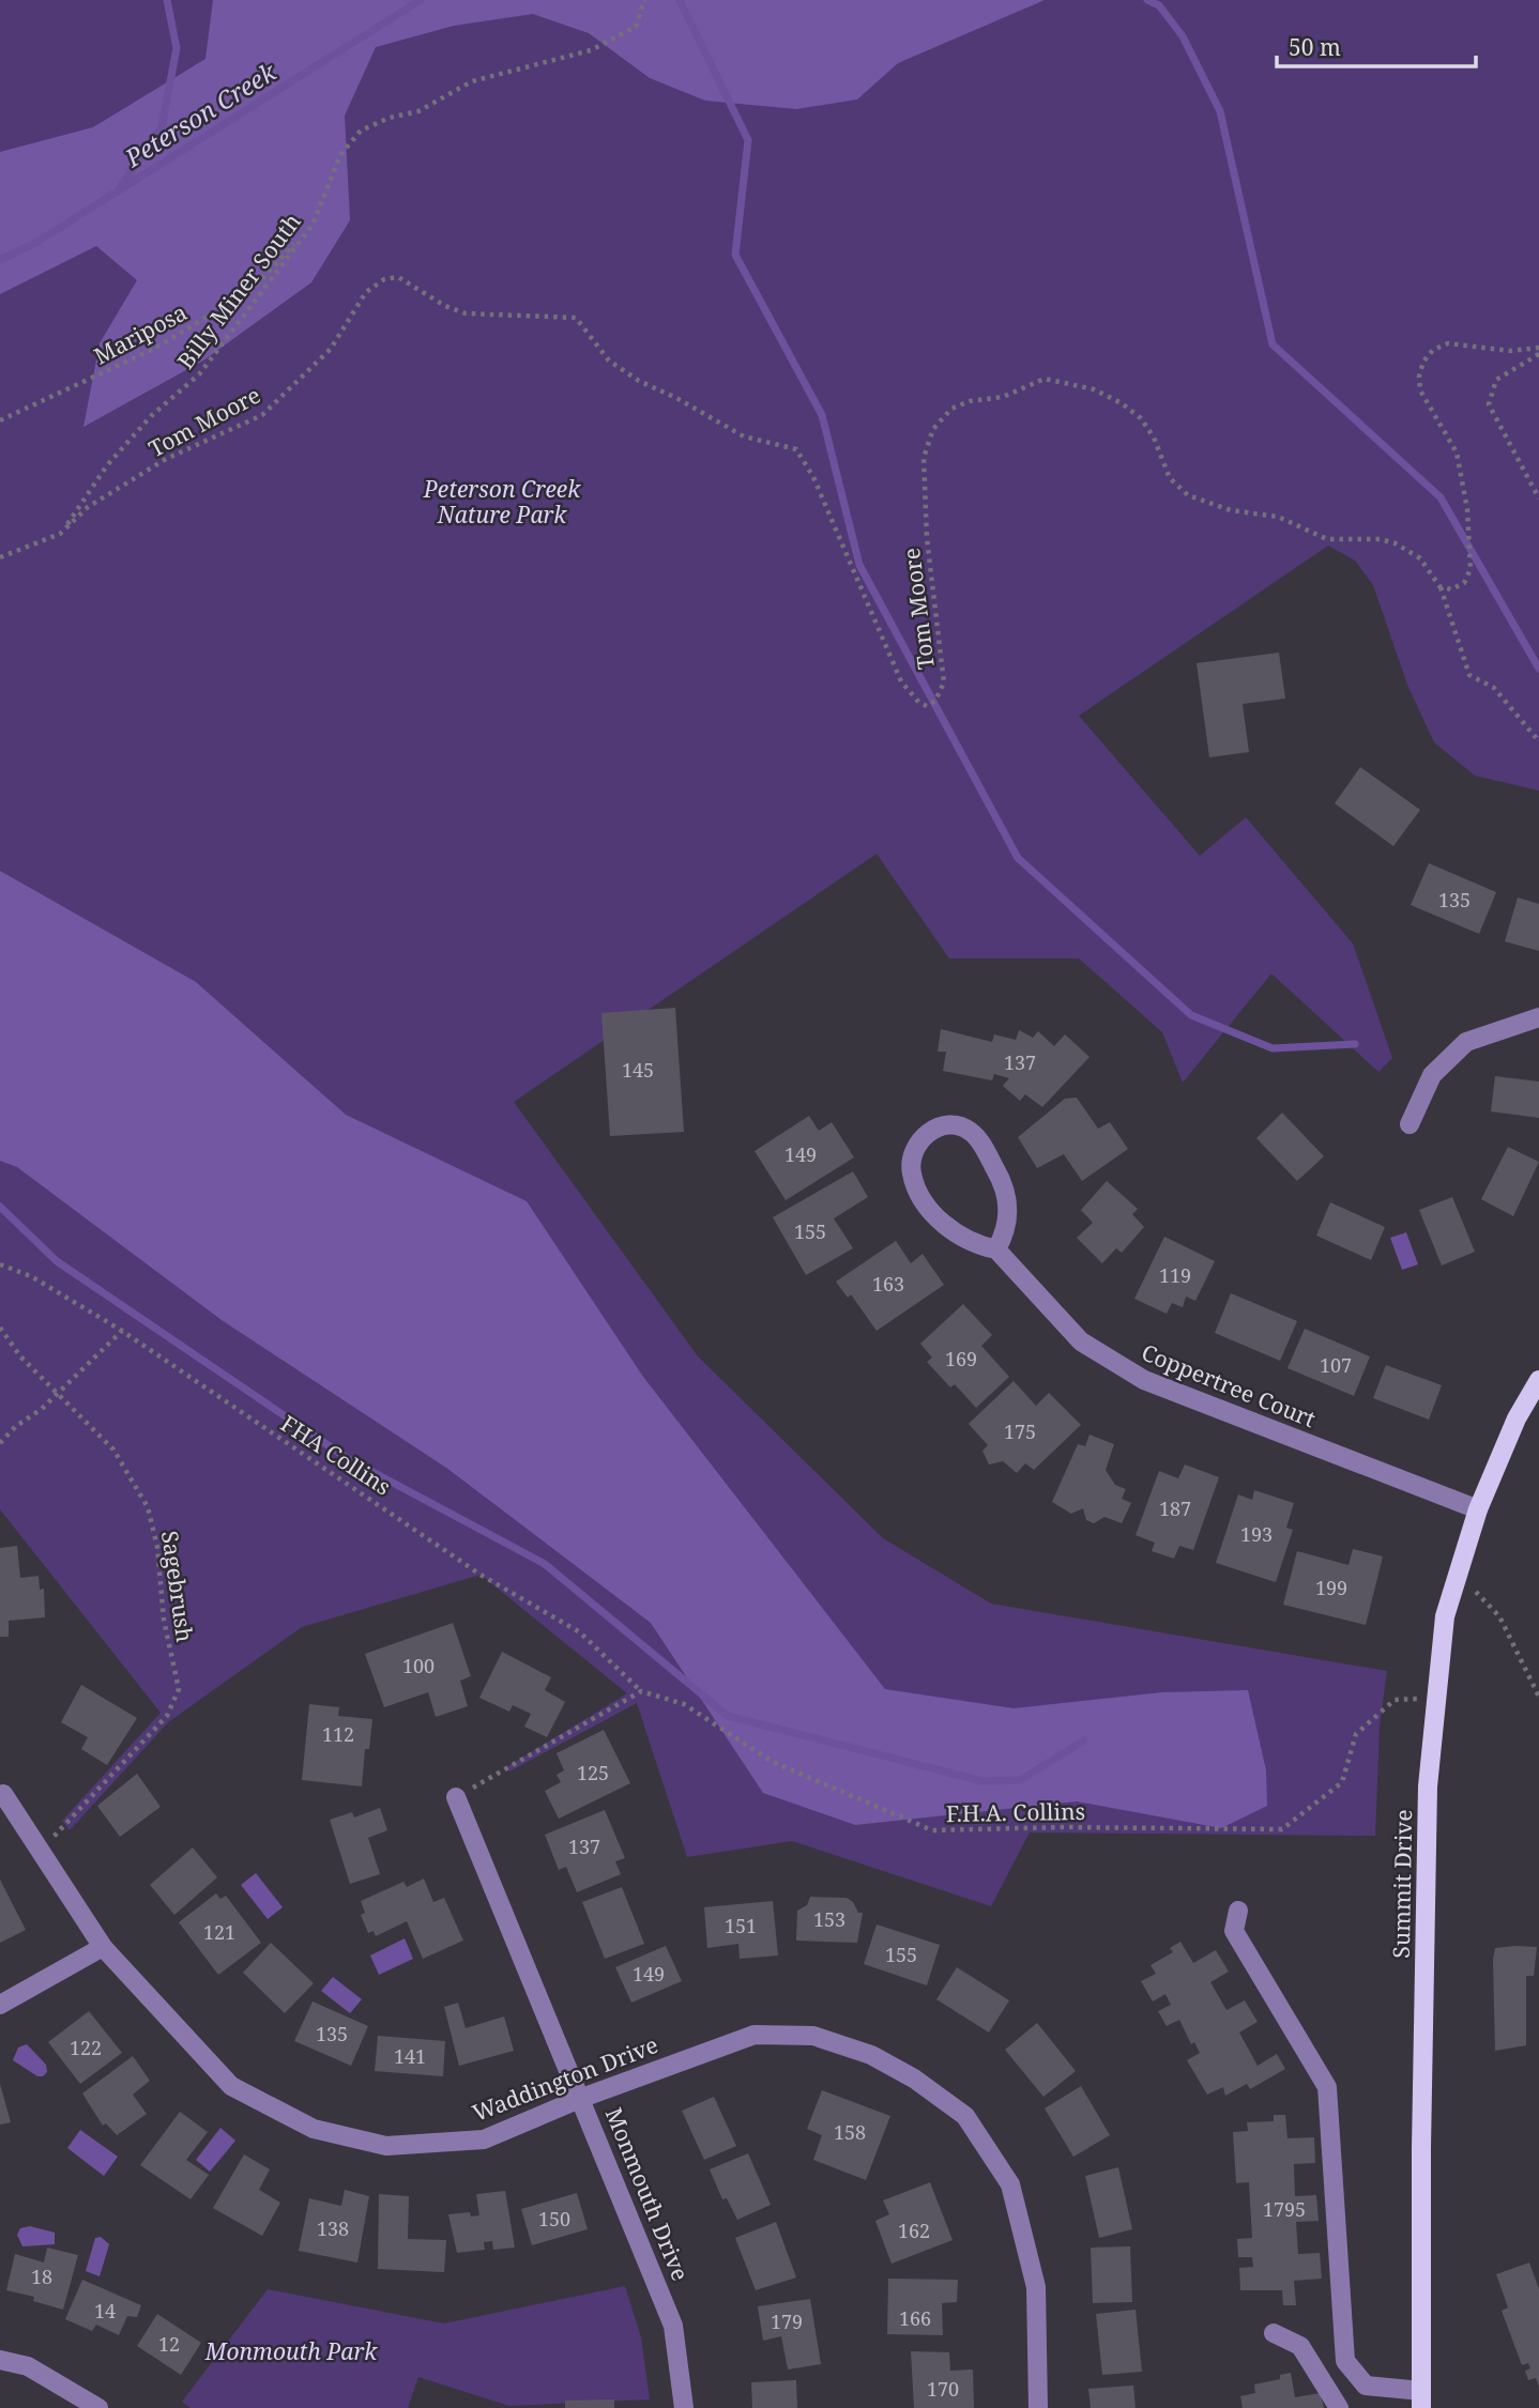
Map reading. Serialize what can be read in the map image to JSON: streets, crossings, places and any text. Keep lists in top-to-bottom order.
{
  "streets": {
    "main road": ["Summit Drive"],
    "street": ["Coppertree Court", "Waddington Drive", "Monmouth Drive"],
    "path": [
      "Billy Miner South",
      "Mariposa",
      "Tom Moore",
      "FHA Collins",
      "Sagebrush",
      "F.H.A. Collins"
    ]
  },
  "crossings": [
    ["Billy Miner South", "Mariposa"],
    ["Billy Miner South", "Tom Moore"],
    ["Coppertree Court", "Summit Drive"],
    ["FHA Collins", "F.H.A. Collins"],
    ["Sagebrush", "Waddington Drive"],
    ["F.H.A. Collins", "Summit Drive"],
    ["Waddington Drive", "Monmouth Drive"]
  ],
  "water": ["Peterson Creek"],
  "parks": ["Peterson Creek Nature Park", "Monmouth Park"],
  "house_numbers": [
    "135",
    "137",
    "145",
    "149",
    "155",
    "119",
    "163",
    "169",
    "107",
    "175",
    "187",
    "193",
    "199",
    "100",
    "112",
    "125",
    "137",
    "153",
    "151",
    "121",
    "155",
    "149",
    "135",
    "122",
    "141",
    "158",
    "1795",
    "150",
    "138",
    "162",
    "18",
    "14",
    "166",
    "179",
    "12",
    "170"
  ],
  "scale_bar": "50 m"
}
